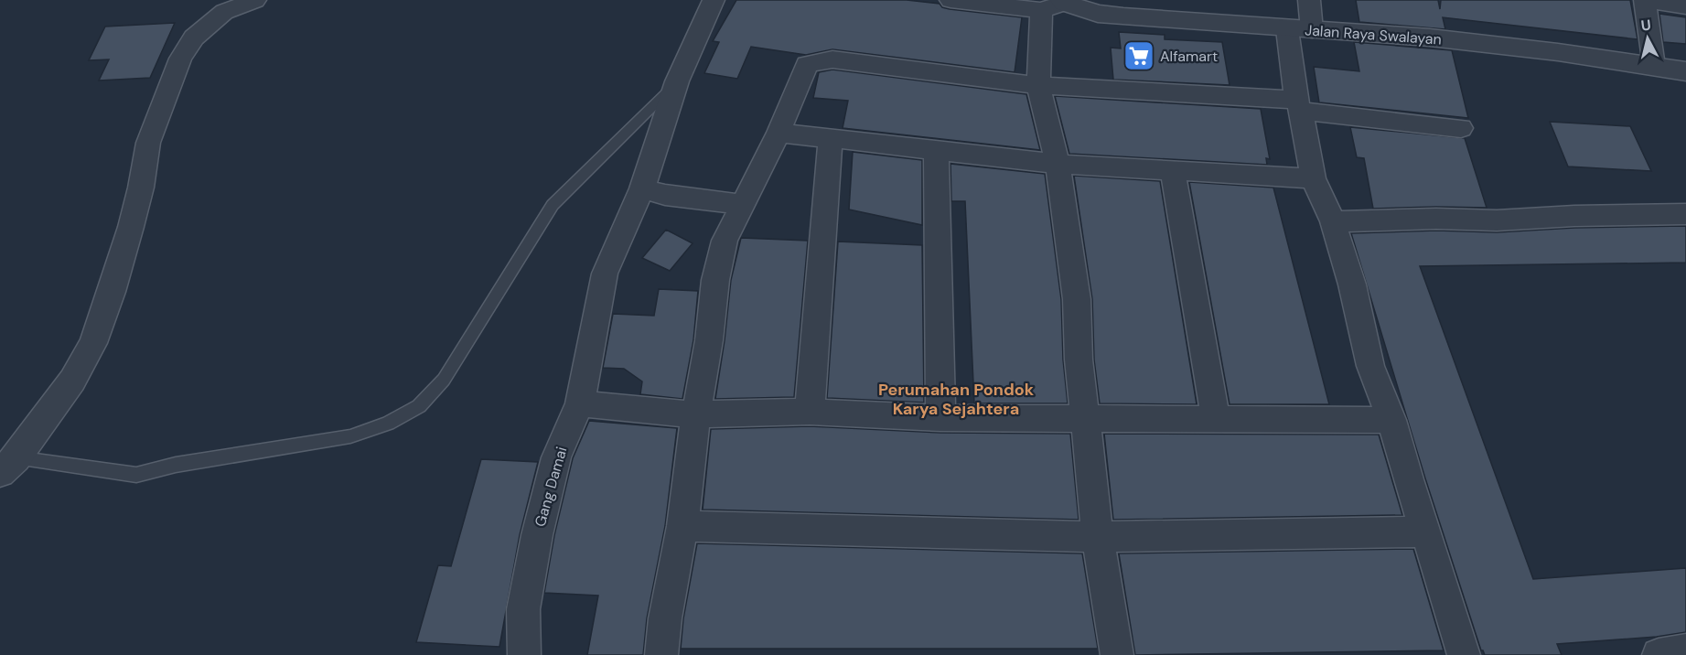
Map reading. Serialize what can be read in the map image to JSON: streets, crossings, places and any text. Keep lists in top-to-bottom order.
{
  "streets": {
    "street": ["Jalan Raya Swalayan", "Gang Damai"]
  },
  "districts": ["Perumahan Pondok Karya Sejahtera"],
  "places": {
    "supermarket": ["Alfamart"]
  },
  "north": "top"
}
